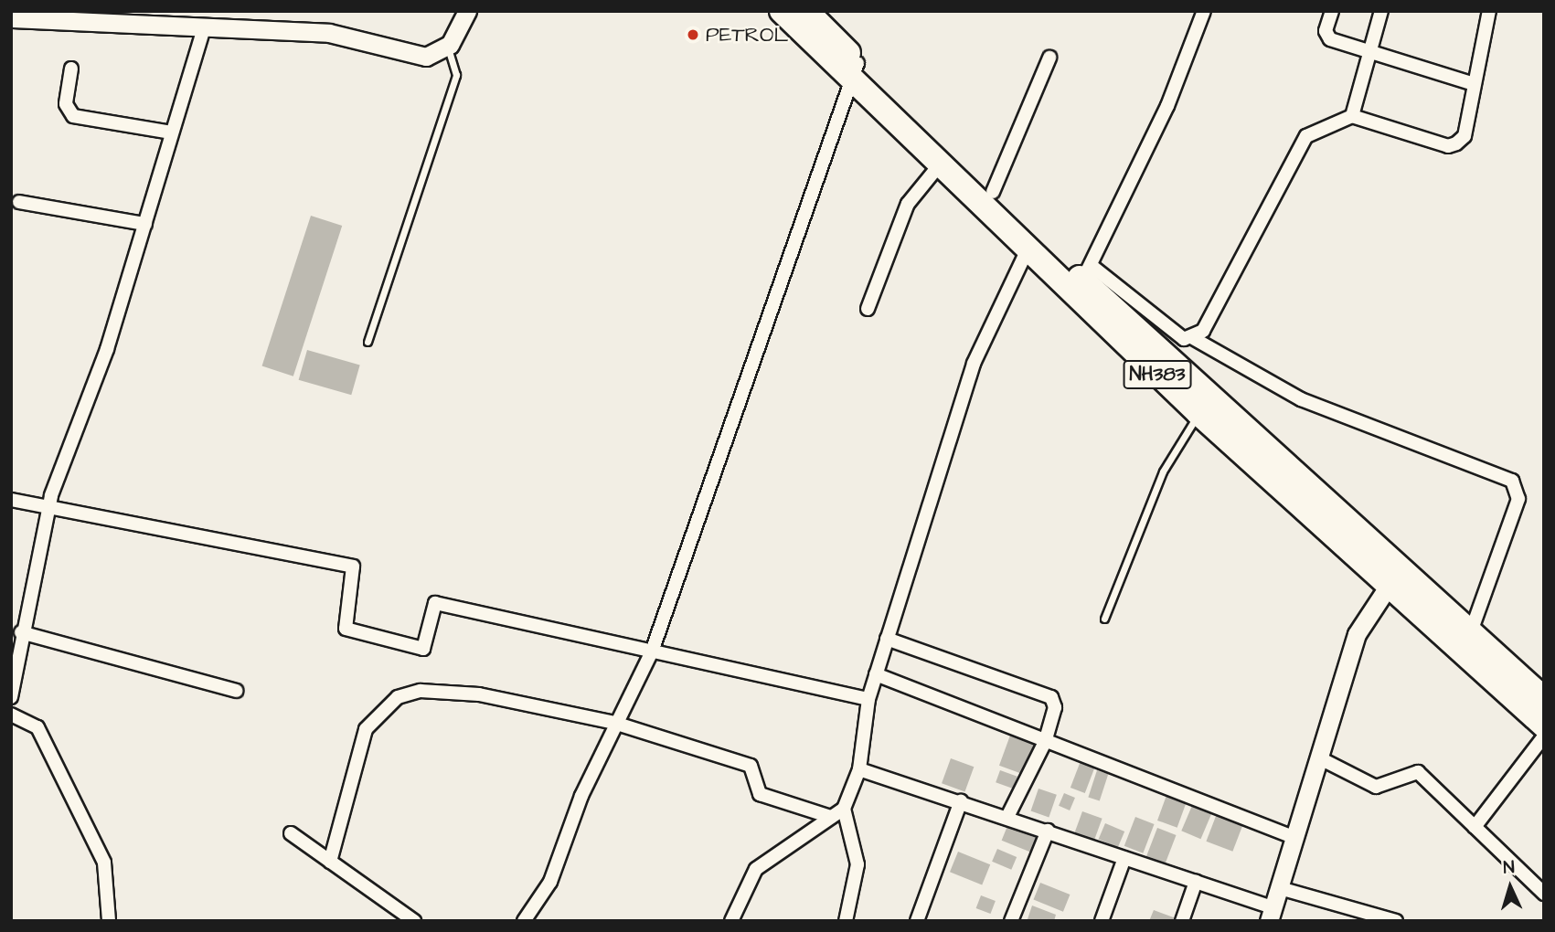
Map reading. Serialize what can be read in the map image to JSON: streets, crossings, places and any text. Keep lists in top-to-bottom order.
{
  "streets": {
    "highway": ["NH383"]
  },
  "places": ["PETROL"],
  "north": "top"
}
